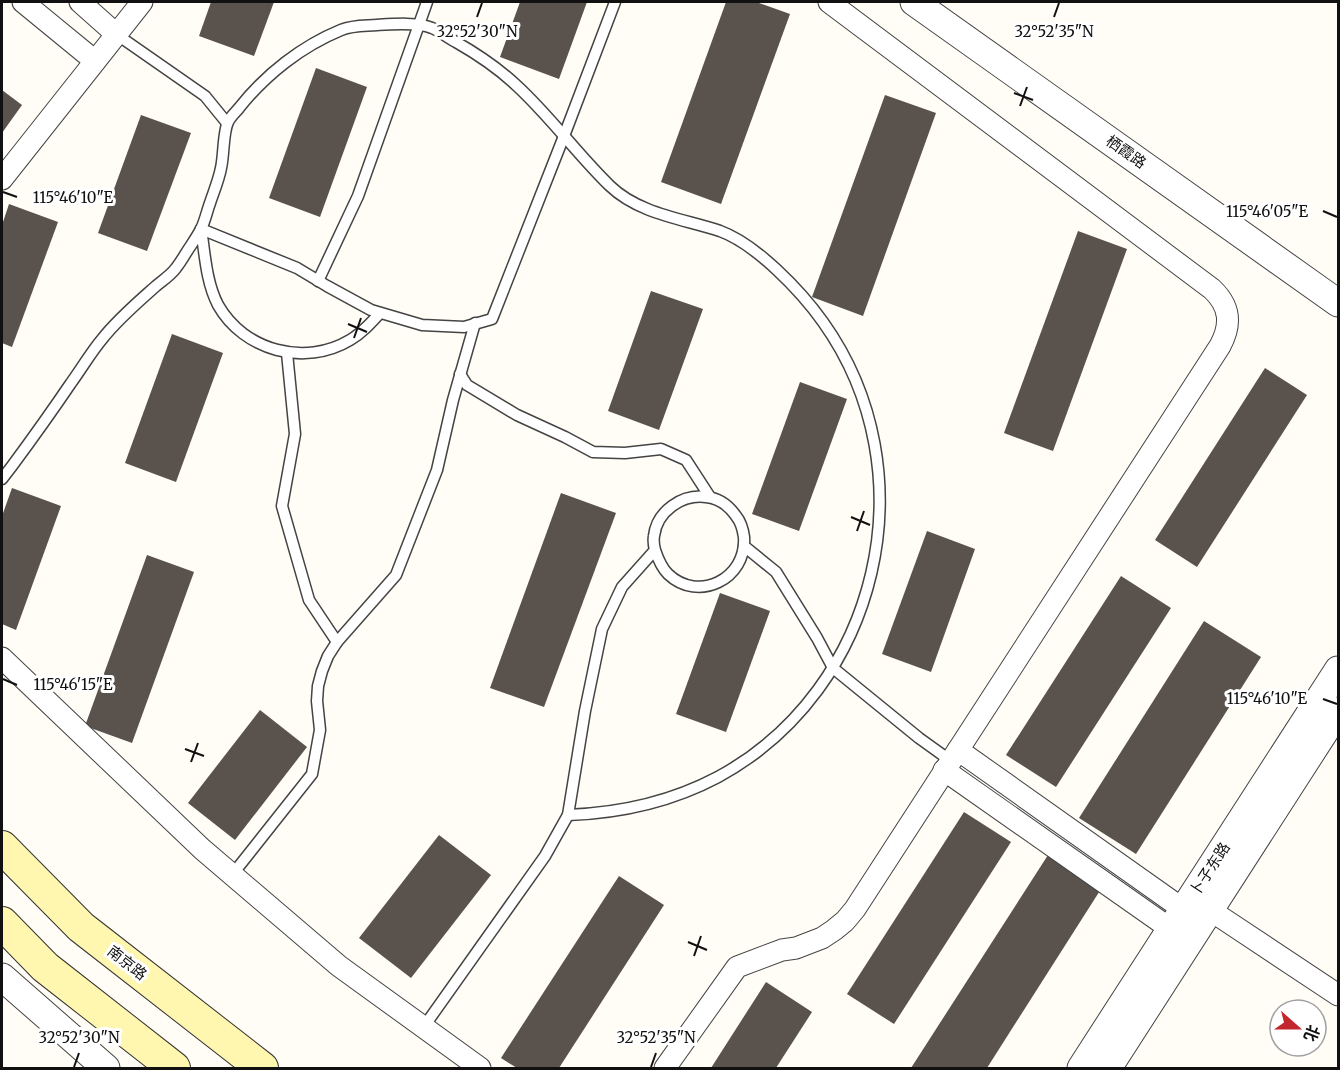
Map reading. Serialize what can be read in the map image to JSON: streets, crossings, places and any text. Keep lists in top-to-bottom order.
{
  "streets": {
    "main road": ["南京路"],
    "street": ["栖霞路", "卜子东路"]
  },
  "north": "right",
  "coordinates": [
    "32°52'30\"N",
    "32°52'35\"N",
    "115°46'10\"E",
    "115°46'05\"E",
    "115°46'15\"E"
  ]
}
